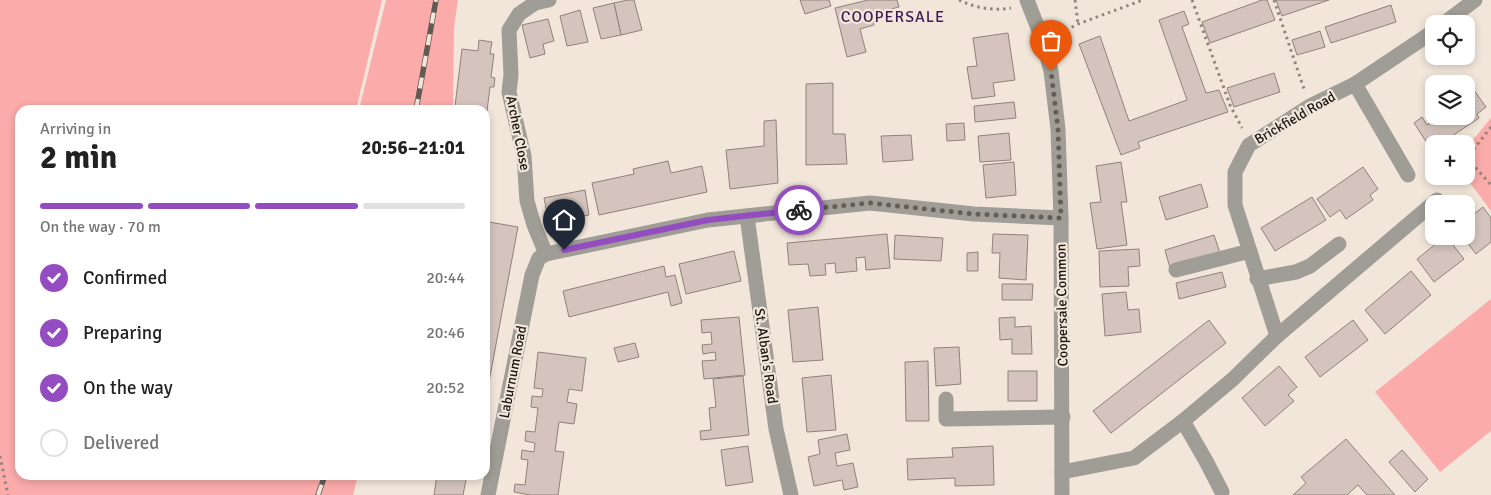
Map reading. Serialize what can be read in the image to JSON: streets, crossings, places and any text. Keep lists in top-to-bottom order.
{
  "streets": {
    "street": [
      "Brickfield Road",
      "Archer Close",
      "Coopersale Common",
      "St. Alban's Road",
      "Laburnum Road"
    ]
  },
  "crossings": [
    ["Archer Close", "Laburnum Road"]
  ],
  "districts": ["COOPERSALE"],
  "page": {
    "map_buttons": ["+", "−"],
    "heading": ["2 min", "Arriving in", "20:56–21:01"],
    "bar": "On the way · 70 m",
    "list": [
      ["Confirmed", "20:44"],
      ["Preparing", "20:46"],
      ["On the way", "20:52"],
      "Delivered"
    ]
  }
}
